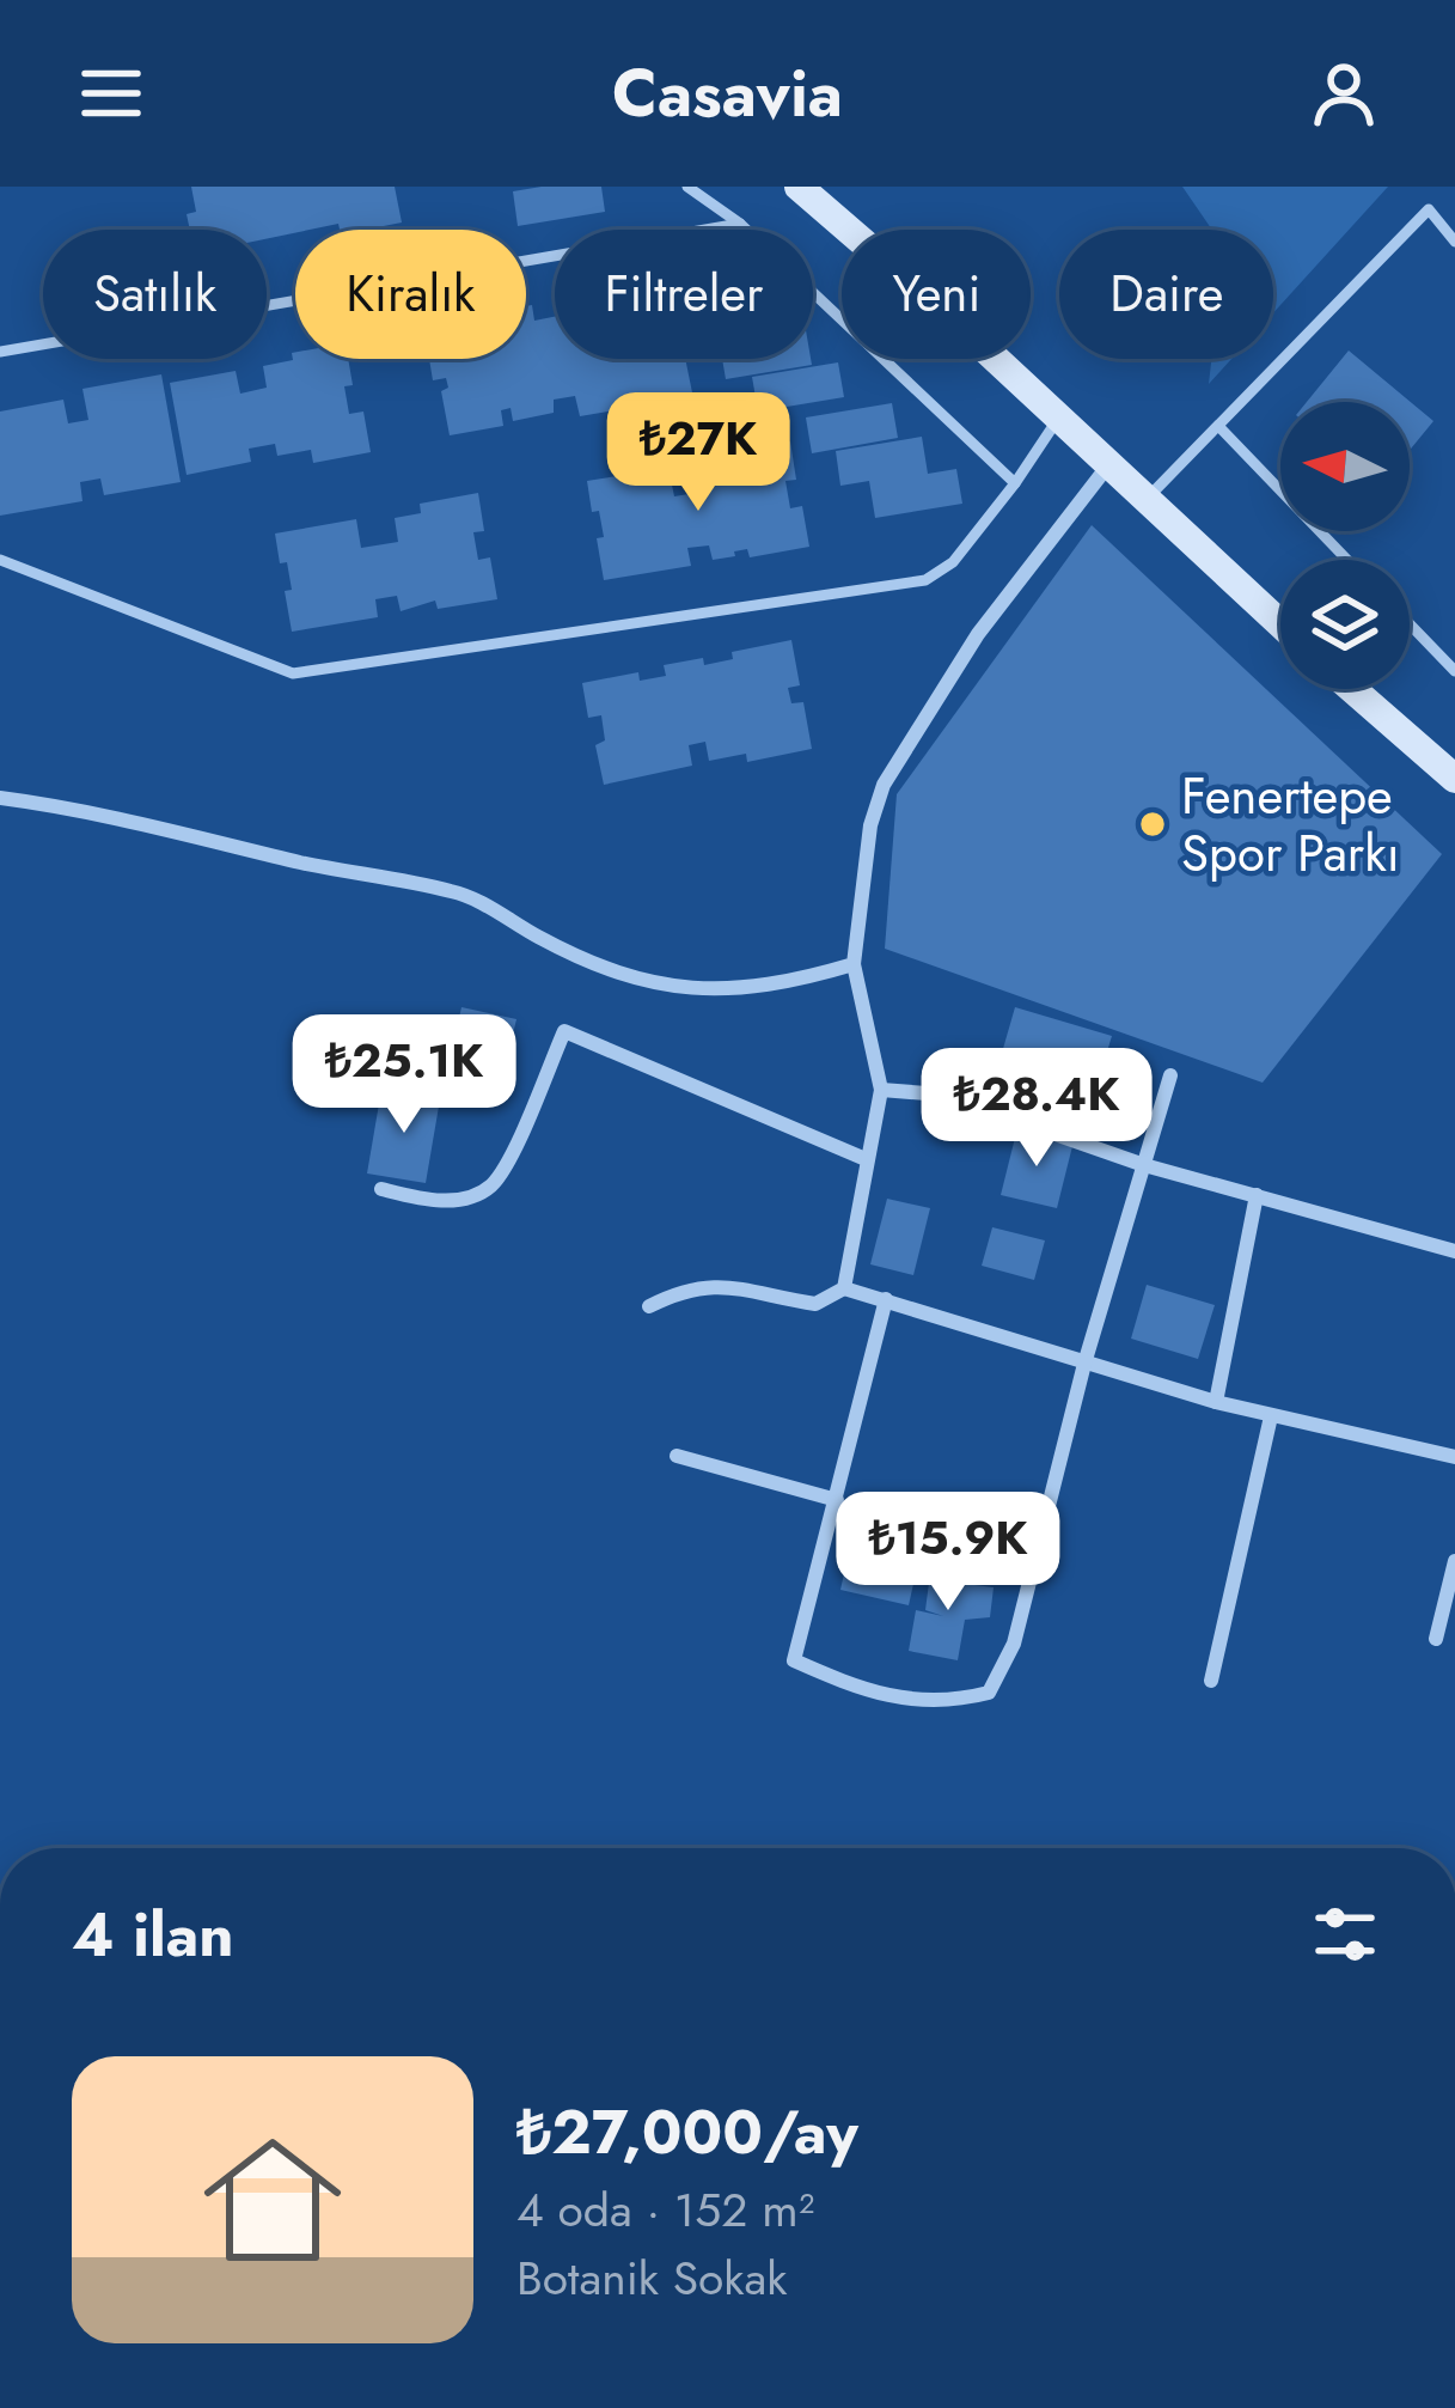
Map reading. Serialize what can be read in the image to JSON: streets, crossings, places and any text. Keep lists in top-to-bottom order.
{
  "places": ["Fenertepe Spor Parkı"],
  "north": "left",
  "page": {
    "header": "Casavia",
    "chip": [
      "Satılık",
      "Kiralık",
      "Filtreler",
      "Yeni",
      "Daire"
    ],
    "price": [
      "₺27K",
      "₺25.1K",
      "₺28.4K",
      "₺15.9K"
    ],
    "heading": "4 ilan",
    "list": [
      {
        "name": "₺27,000/ay",
        "note": "4 oda · 152 m² · Botanik Sokak"
      }
    ]
  }
}
